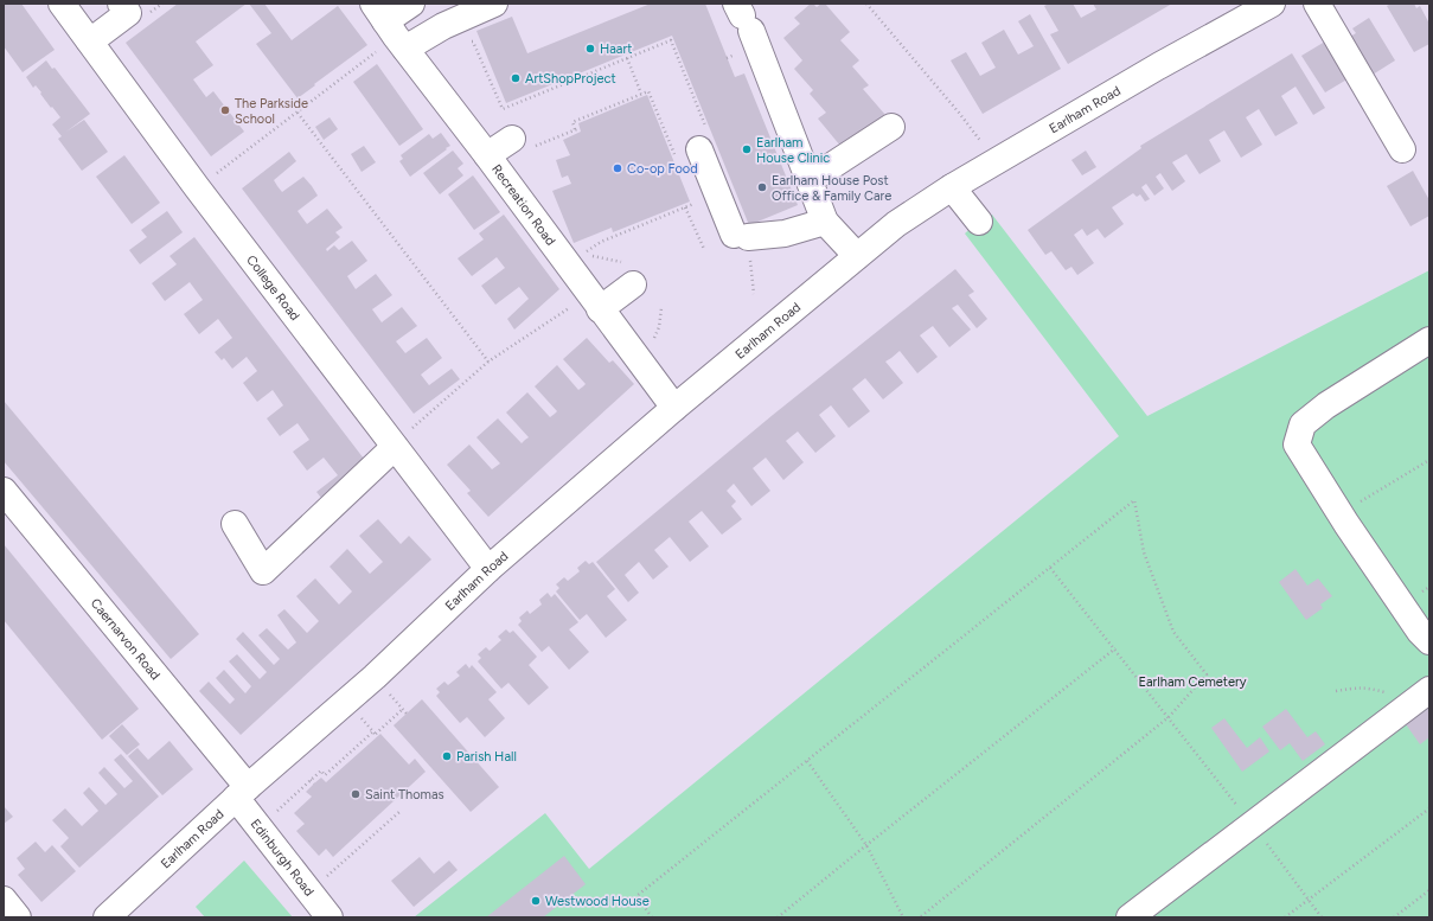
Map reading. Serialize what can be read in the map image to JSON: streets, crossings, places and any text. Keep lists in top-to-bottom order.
{
  "streets": {
    "street": [
      "Earlham Road",
      "Recreation Road",
      "College Road",
      "Caernarvon Road",
      "Edinburgh Road"
    ]
  },
  "crossings": [
    ["Earlham Road", "Recreation Road"],
    ["Earlham Road", "College Road"],
    ["Earlham Road", "Caernarvon Road"],
    ["Earlham Road", "Edinburgh Road"],
    ["Caernarvon Road", "Edinburgh Road"]
  ],
  "parks": ["Earlham Cemetery"],
  "places": [
    "Haart",
    "ArtShopProject",
    "The Parkside School",
    "Earlham House Clinic",
    "Co-op Food",
    "Earlham House Post Office & Family Care",
    "Parish Hall",
    "Saint Thomas",
    "Westwood House"
  ]
}
